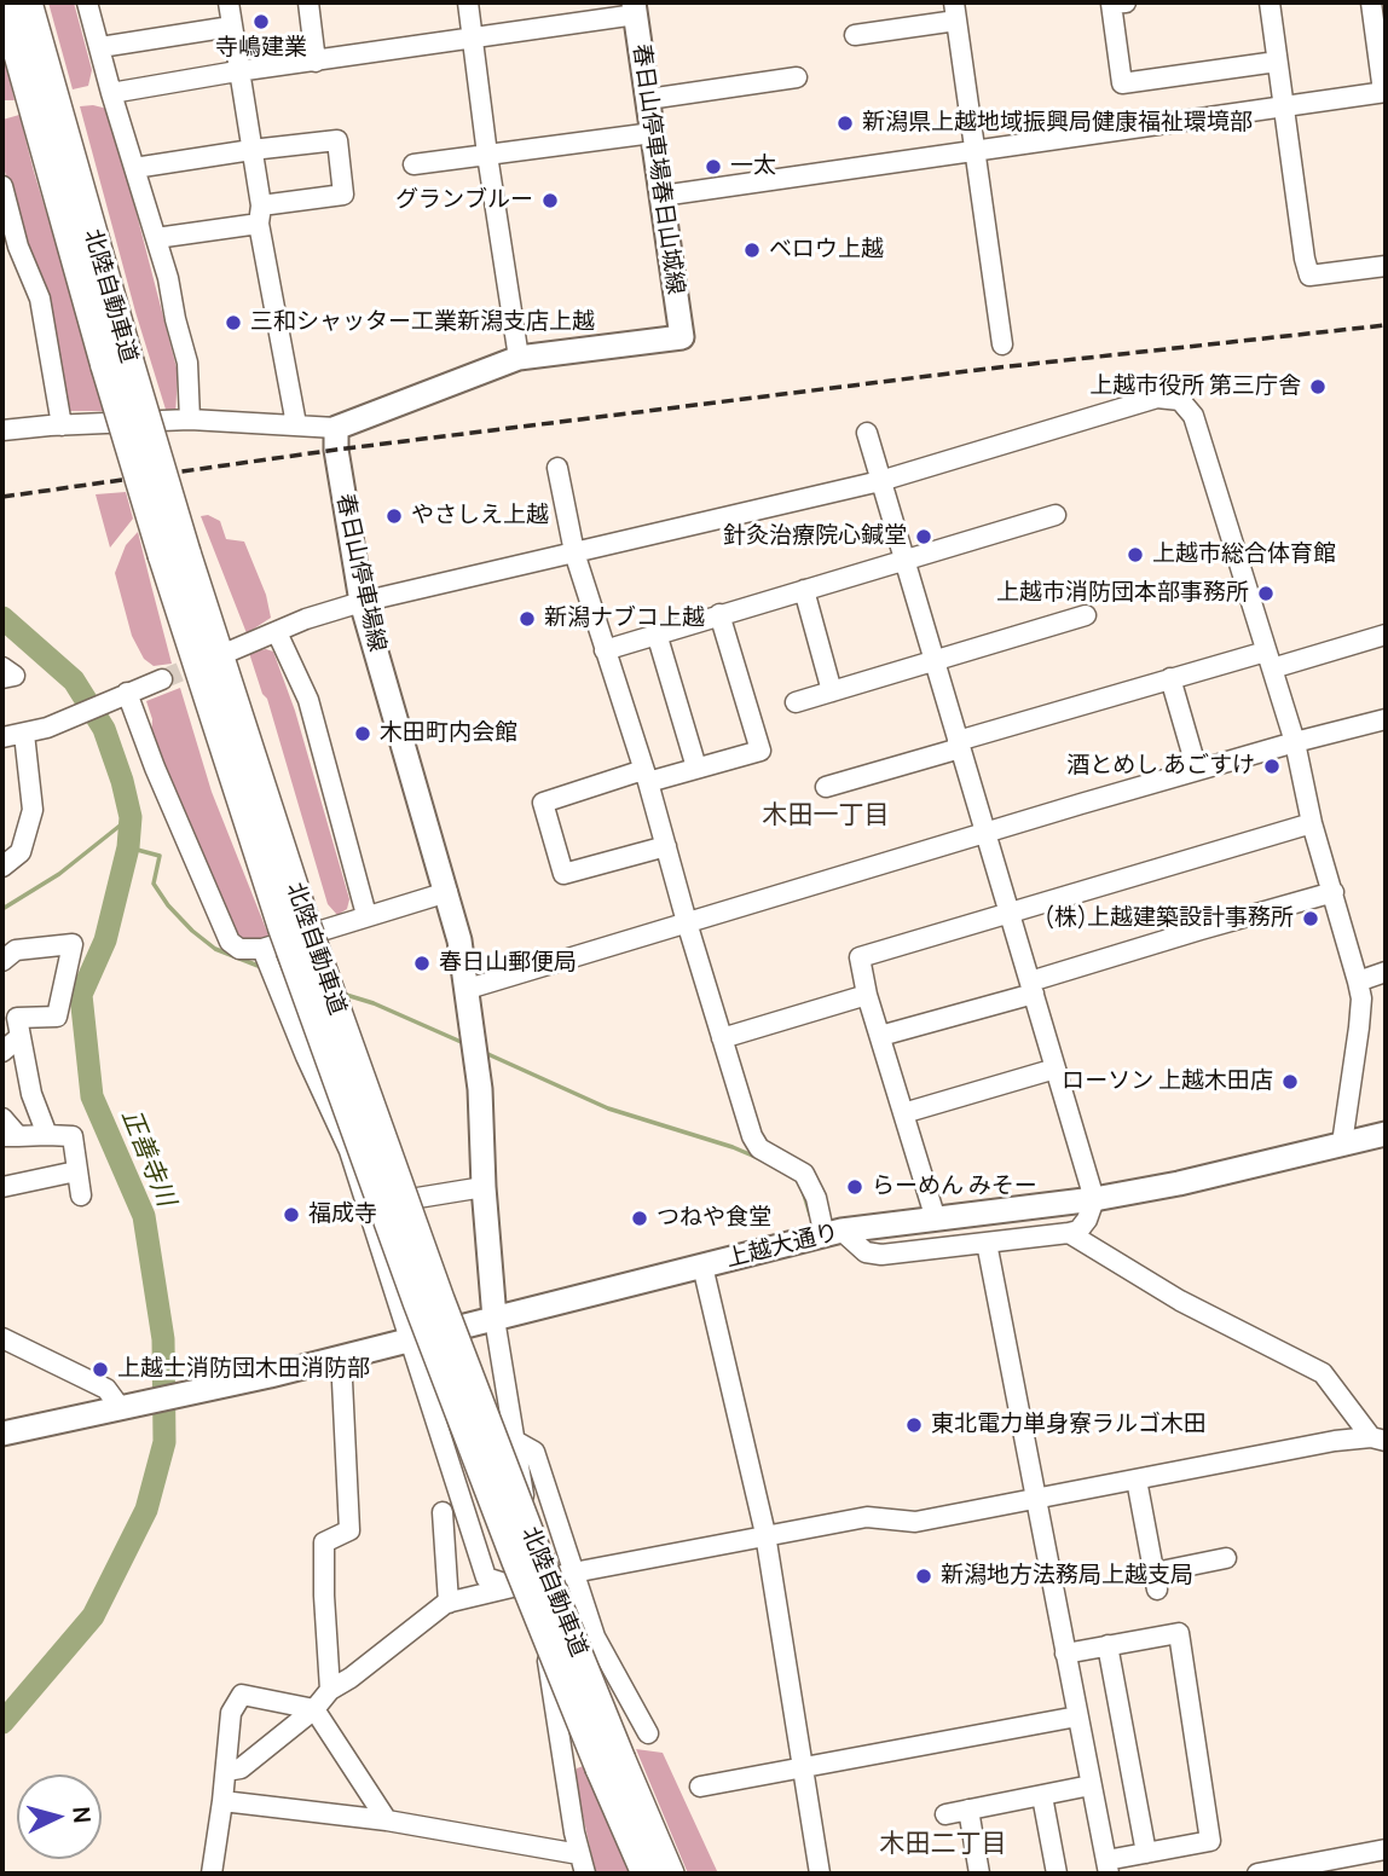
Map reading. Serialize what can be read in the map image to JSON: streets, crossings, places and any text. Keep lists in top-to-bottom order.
{
  "streets": {
    "highway": ["北陸自動車道"],
    "main road": ["春日山停車場春日山城線", "春日山停車場線", "上越大通り"]
  },
  "crossings": [
    ["春日山停車場線", "上越大通り"]
  ],
  "districts": ["木田一丁目", "木田二丁目"],
  "water": ["正善寺川"],
  "places": [
    "寺嶋建業",
    "新潟県上越地域振興局健康福祉環境部",
    "一太",
    "グランブルー",
    "ベロウ上越",
    "三和シャッター工業新潟支店上越",
    "上越市役所 第三庁舎",
    "やさしえ上越",
    "針灸治療院心鍼堂",
    "上越市総合体育館",
    "上越市消防団本部事務所",
    "新潟ナブコ上越",
    "木田町内会館",
    "酒とめし あごすけ",
    "(株)上越建築設計事務所",
    "春日山郵便局",
    "ローソン 上越木田店",
    "らーめん みそー",
    "福成寺",
    "つねや食堂",
    "上越士消防団木田消防部",
    "東北電力単身寮ラルゴ木田",
    "新潟地方法務局上越支局"
  ],
  "north": "right"
}
